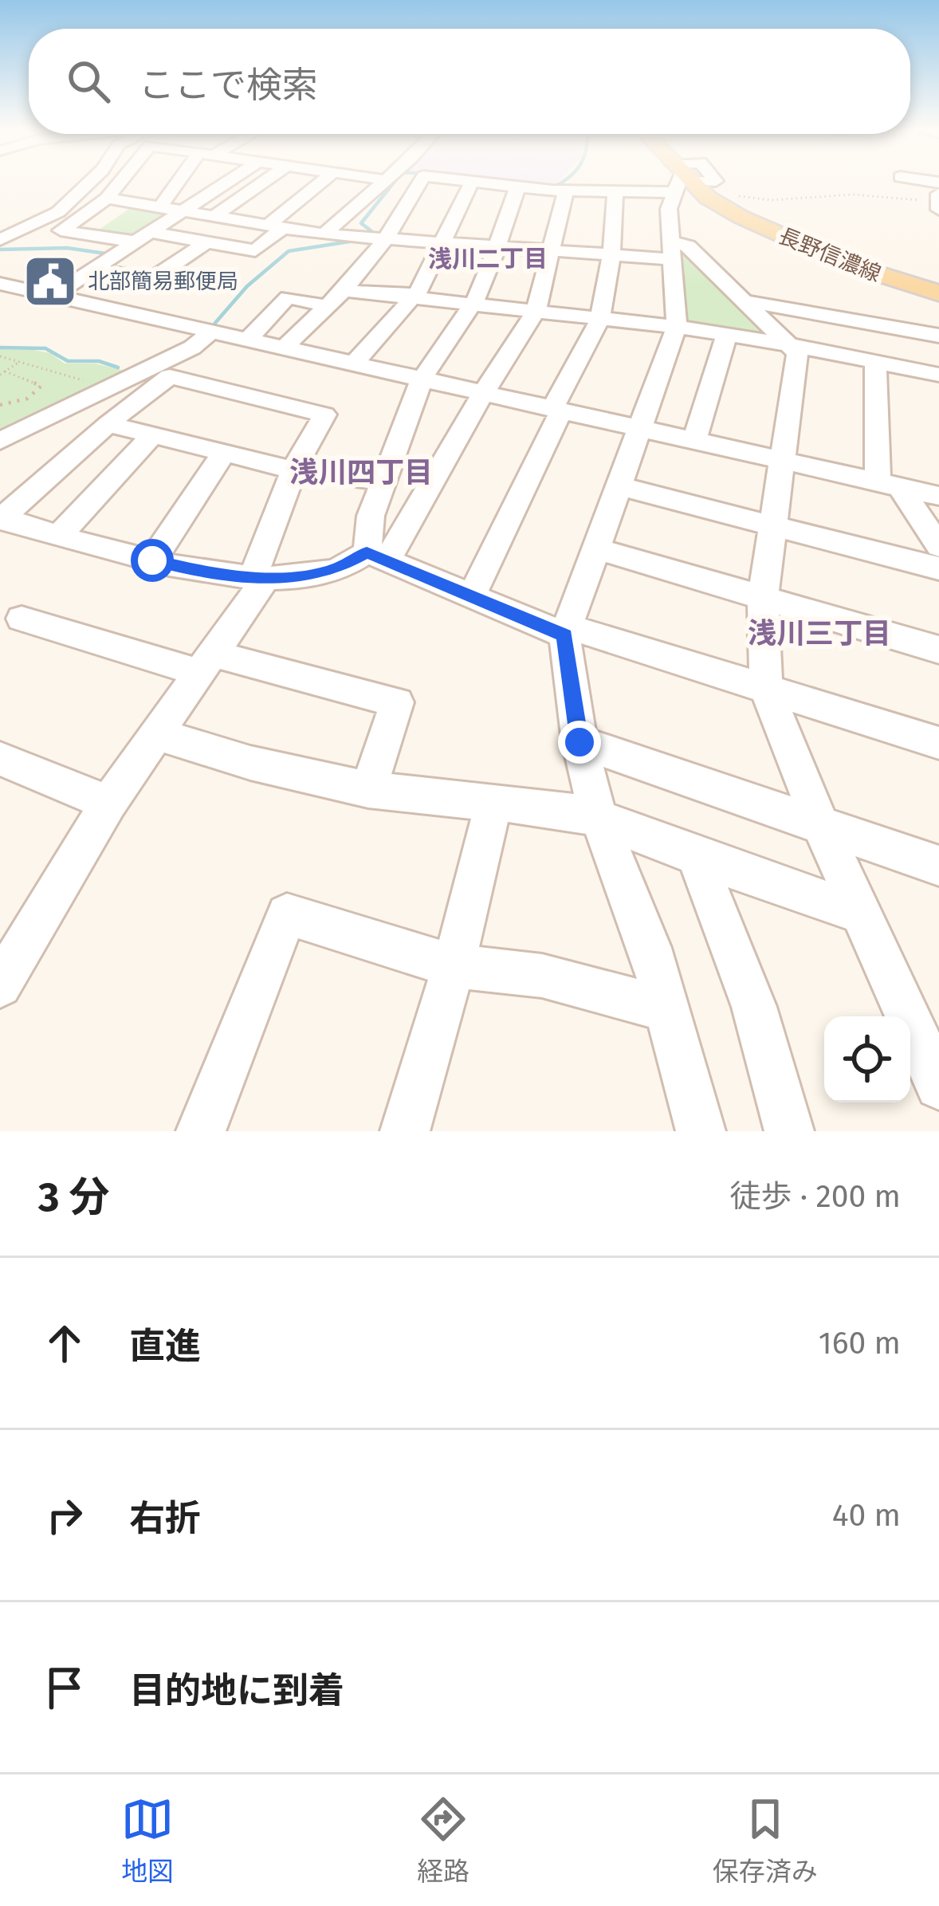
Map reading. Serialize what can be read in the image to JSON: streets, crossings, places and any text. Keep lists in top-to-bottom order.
{
  "streets": {
    "main road": ["長野信濃線"]
  },
  "districts": ["浅川二丁目", "浅川四丁目", "浅川三丁目"],
  "places": {
    "public building": ["北部簡易郵便局"]
  },
  "page": {
    "search": "ここで検索",
    "heading": ["3 分", "徒歩 · 200 m"],
    "list": [
      ["直進", "160 m"],
      ["右折", "40 m"],
      "目的地に到着"
    ],
    "nav": ["地図", "経路", "保存済み"]
  }
}
